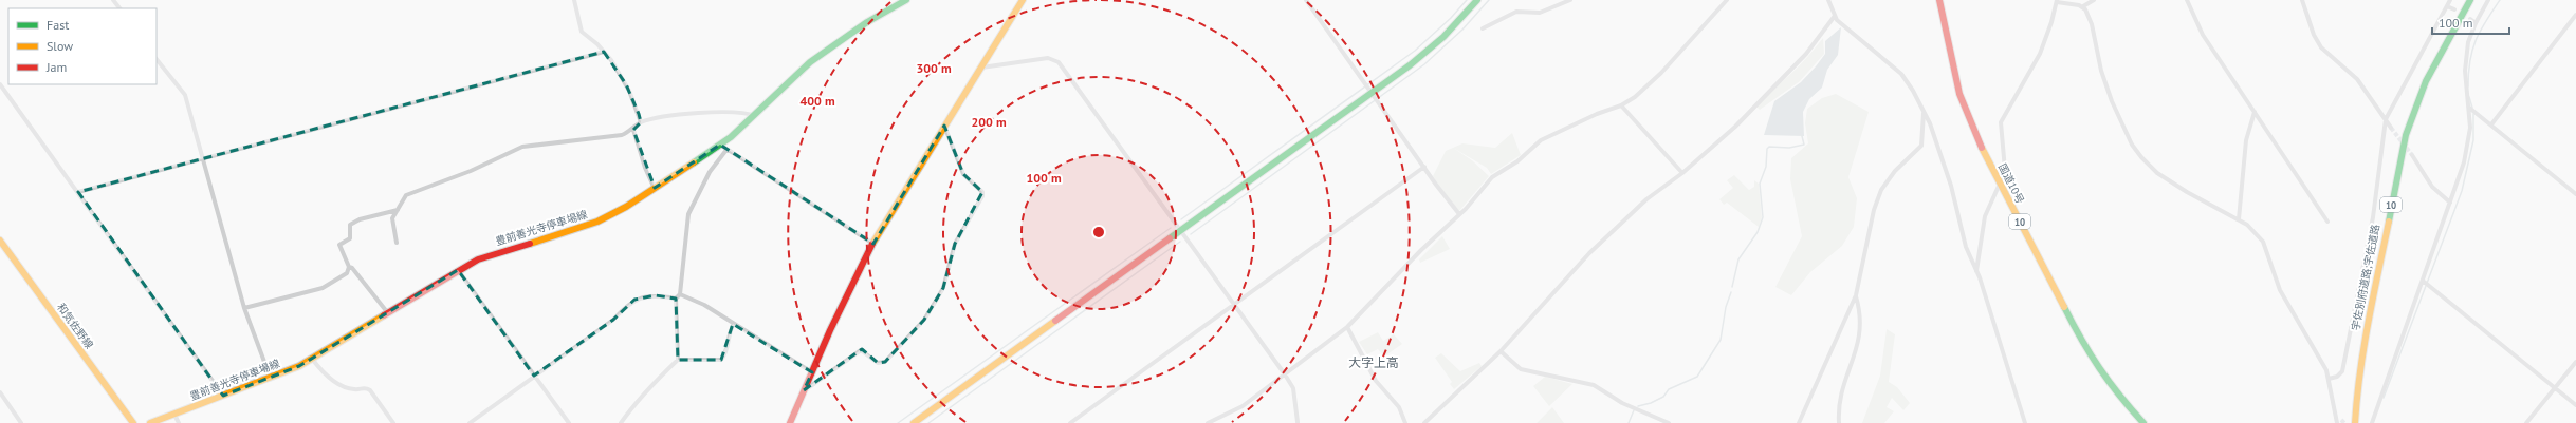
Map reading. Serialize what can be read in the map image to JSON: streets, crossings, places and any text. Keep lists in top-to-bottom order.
{
  "streets": {
    "main road": [
      "国道10号",
      "10",
      "豊前善光寺停車場線",
      "宇佐別府道路;宇佐道路",
      "和気佐野線"
    ]
  },
  "districts": ["大字上高"],
  "legend": ["Fast", "Slow", "Jam"],
  "scale_bar": "100 m",
  "rings": [
    "300 m",
    "400 m",
    "200 m",
    "100 m"
  ]
}
